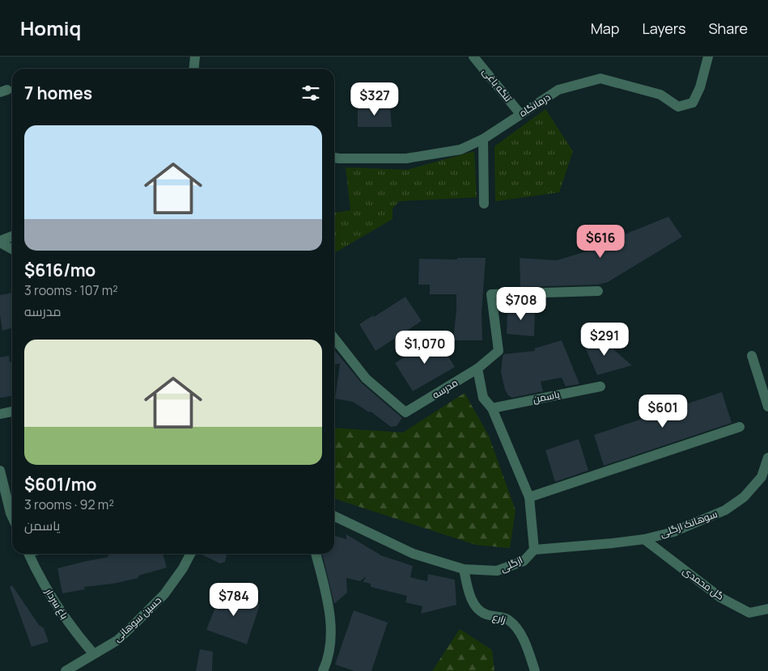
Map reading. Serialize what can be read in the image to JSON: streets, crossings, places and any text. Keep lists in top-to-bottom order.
{
  "streets": {
    "street": [
      "تنگه باغی",
      "درمانگاه",
      "مدرسه",
      "یاسمن",
      "سوهانک ازگلی",
      "ازگلی",
      "گل محمدی",
      "باغ سردار",
      "زارع",
      "حسین سوهانی"
    ]
  },
  "crossings": [
    ["تنگه باغی", "درمانگاه"],
    ["مدرسه", "ازگلی"],
    ["یاسمن", "ازگلی"],
    ["سوهانک ازگلی", "ازگلی"],
    ["سوهانک ازگلی", "گل محمدی"],
    ["ازگلی", "زارع"],
    ["باغ سردار", "حسین سوهانی"]
  ],
  "page": {
    "header": "Homiq",
    "nav": ["Map", "Layers", "Share"],
    "heading": "7 homes",
    "price": [
      "$327",
      "$616",
      "$708",
      "$291",
      "$1,070",
      "$601",
      "$784"
    ],
    "list": [
      {
        "name": "$616/mo",
        "note": "3 rooms · 107 m² · مدرسه"
      },
      {
        "name": "$601/mo",
        "note": "3 rooms · 92 m² · یاسمن"
      }
    ]
  }
}
